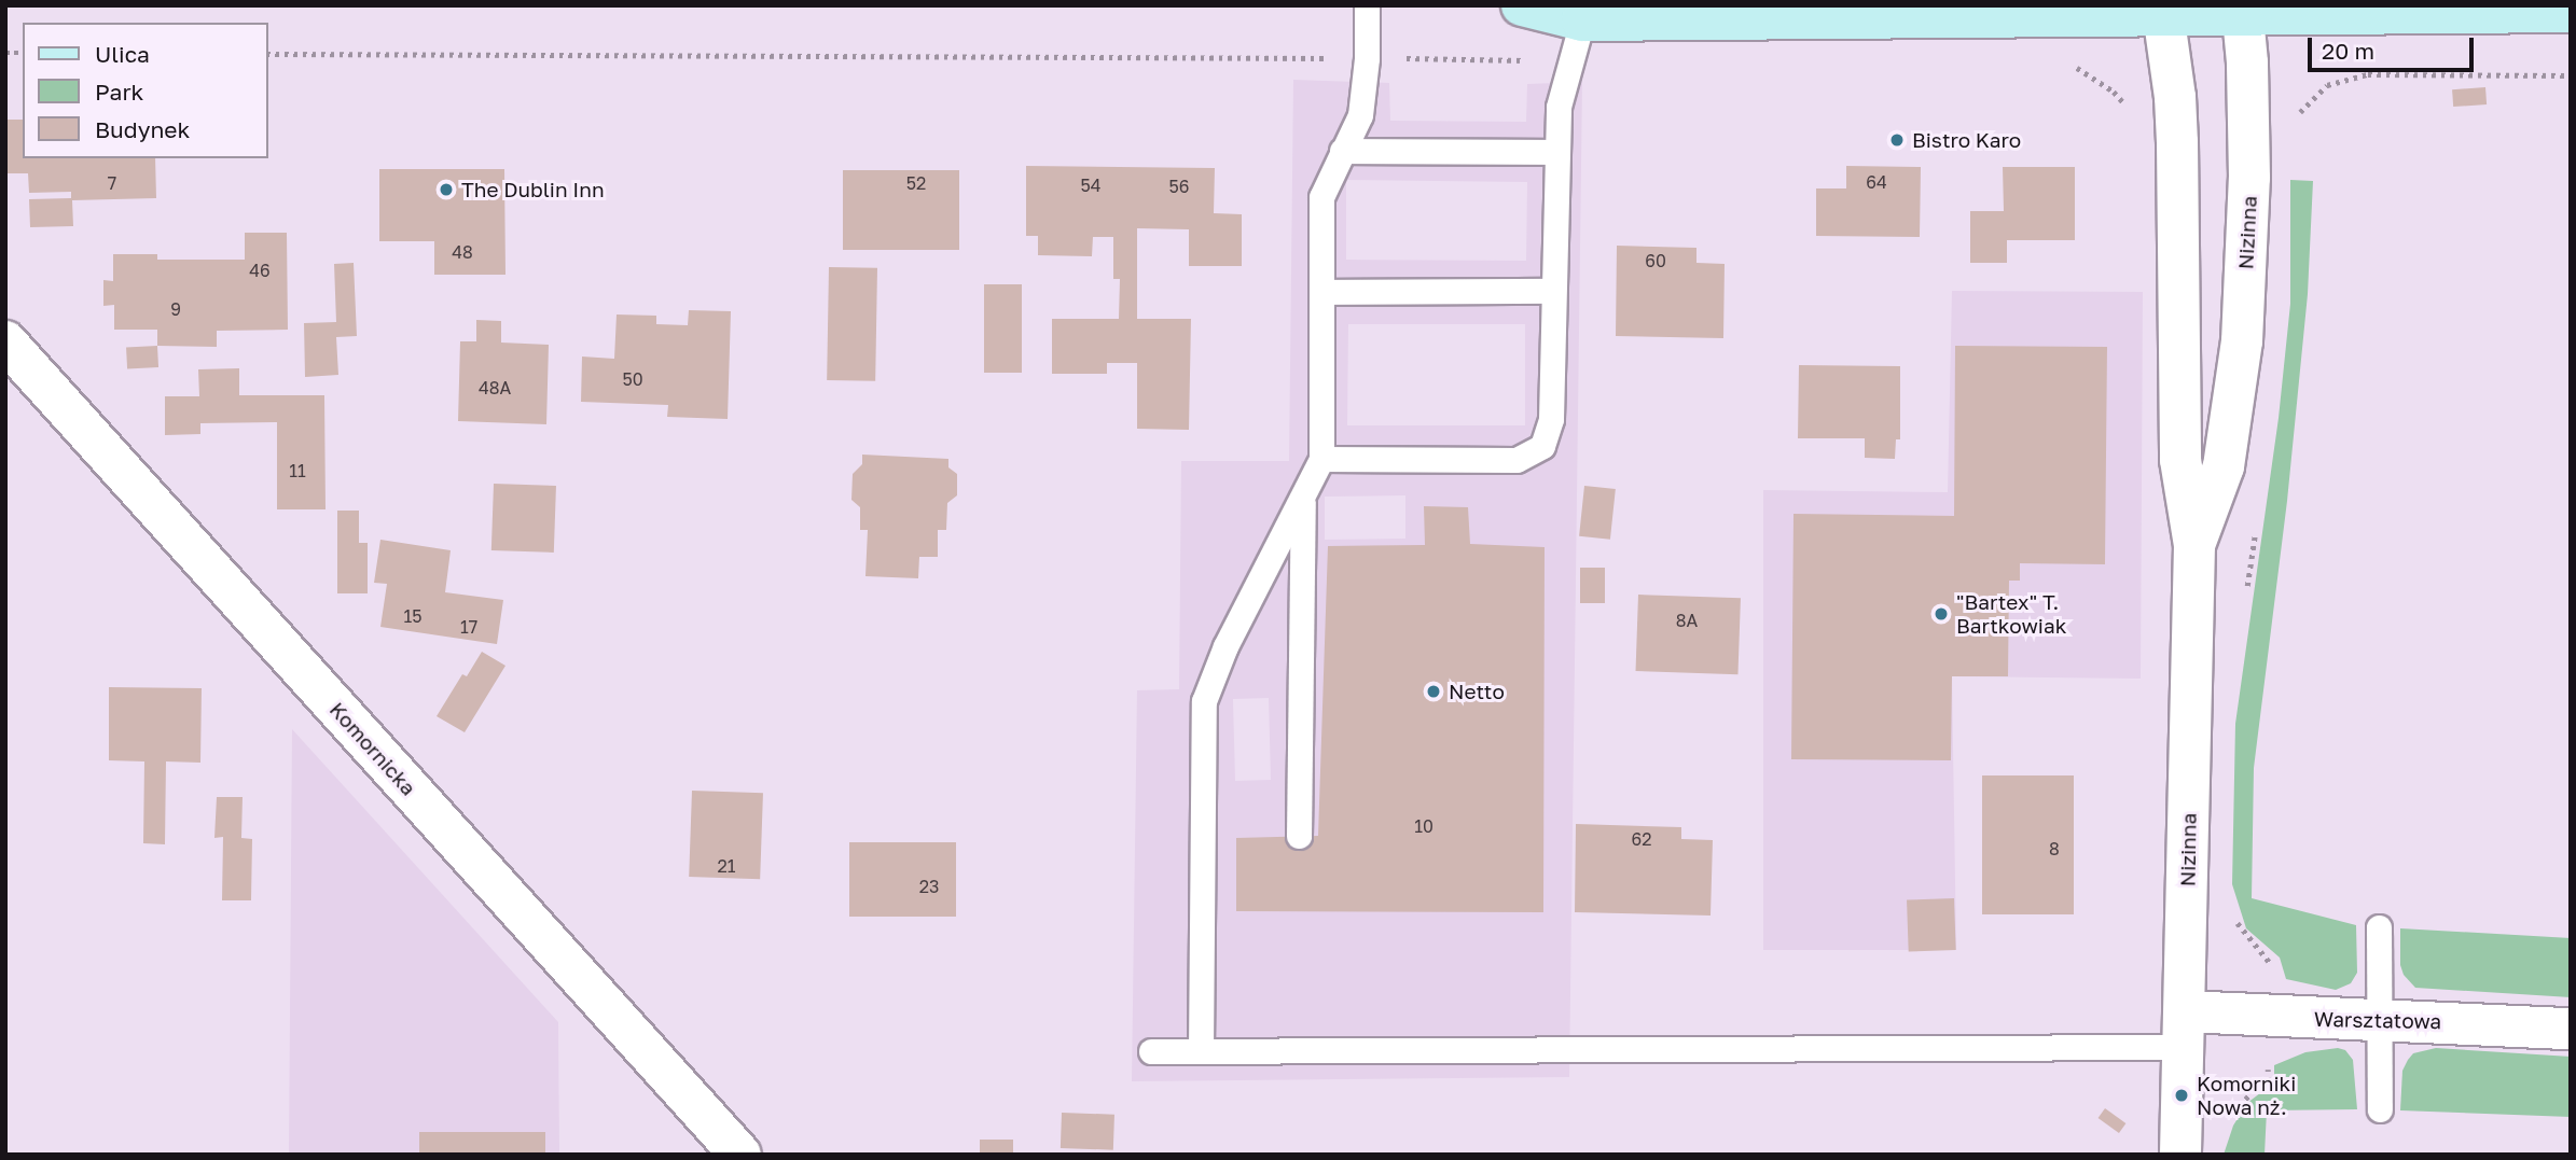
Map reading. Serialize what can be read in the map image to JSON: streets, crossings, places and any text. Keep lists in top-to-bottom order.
{
  "streets": {
    "street": ["Nizinna", "Komornicka", "Warsztatowa"]
  },
  "crossings": [
    ["Nizinna", "Warsztatowa"]
  ],
  "places": [
    "Bistro Karo",
    "The Dublin Inn",
    "\"Bartex\" T. Bartkowiak",
    "Netto",
    "Komorniki Nowa nż."
  ],
  "house_numbers": [
    "64",
    "7",
    "52",
    "54",
    "56",
    "48",
    "60",
    "46",
    "9",
    "50",
    "48A",
    "11",
    "15",
    "8A",
    "17",
    "10",
    "62",
    "8",
    "21",
    "23"
  ],
  "legend": ["Ulica", "Park", "Budynek"],
  "scale_bar": "20 m"
}
